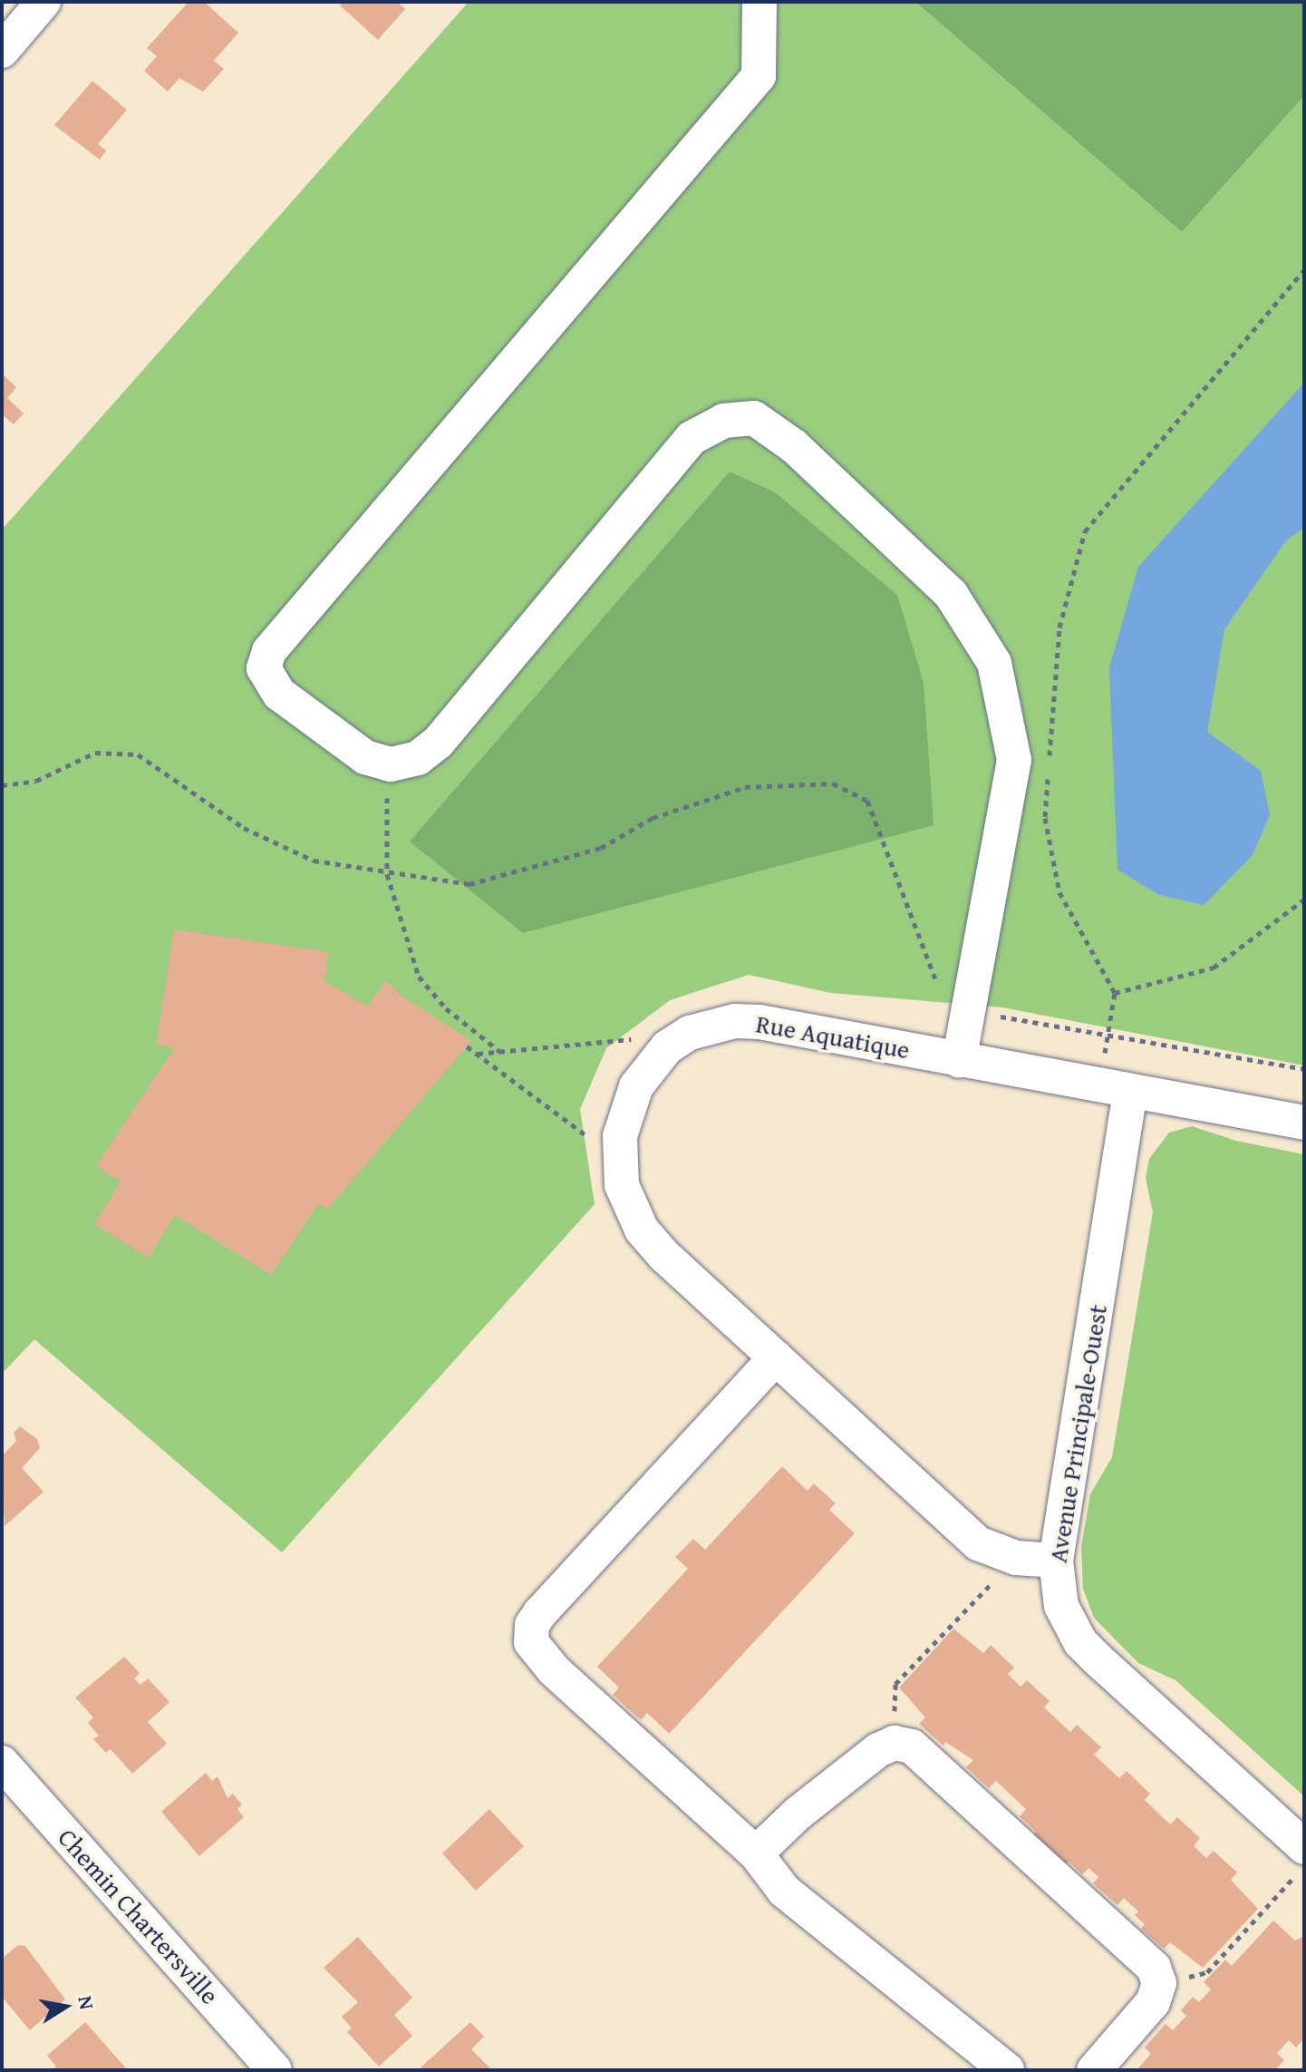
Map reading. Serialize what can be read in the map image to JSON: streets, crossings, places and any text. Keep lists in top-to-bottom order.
{
  "streets": {
    "street": ["Rue Aquatique", "Avenue Principale-Ouest", "Chemin Chartersville"]
  },
  "crossings": [
    ["Rue Aquatique", "Avenue Principale-Ouest"]
  ],
  "north": "right"
}
